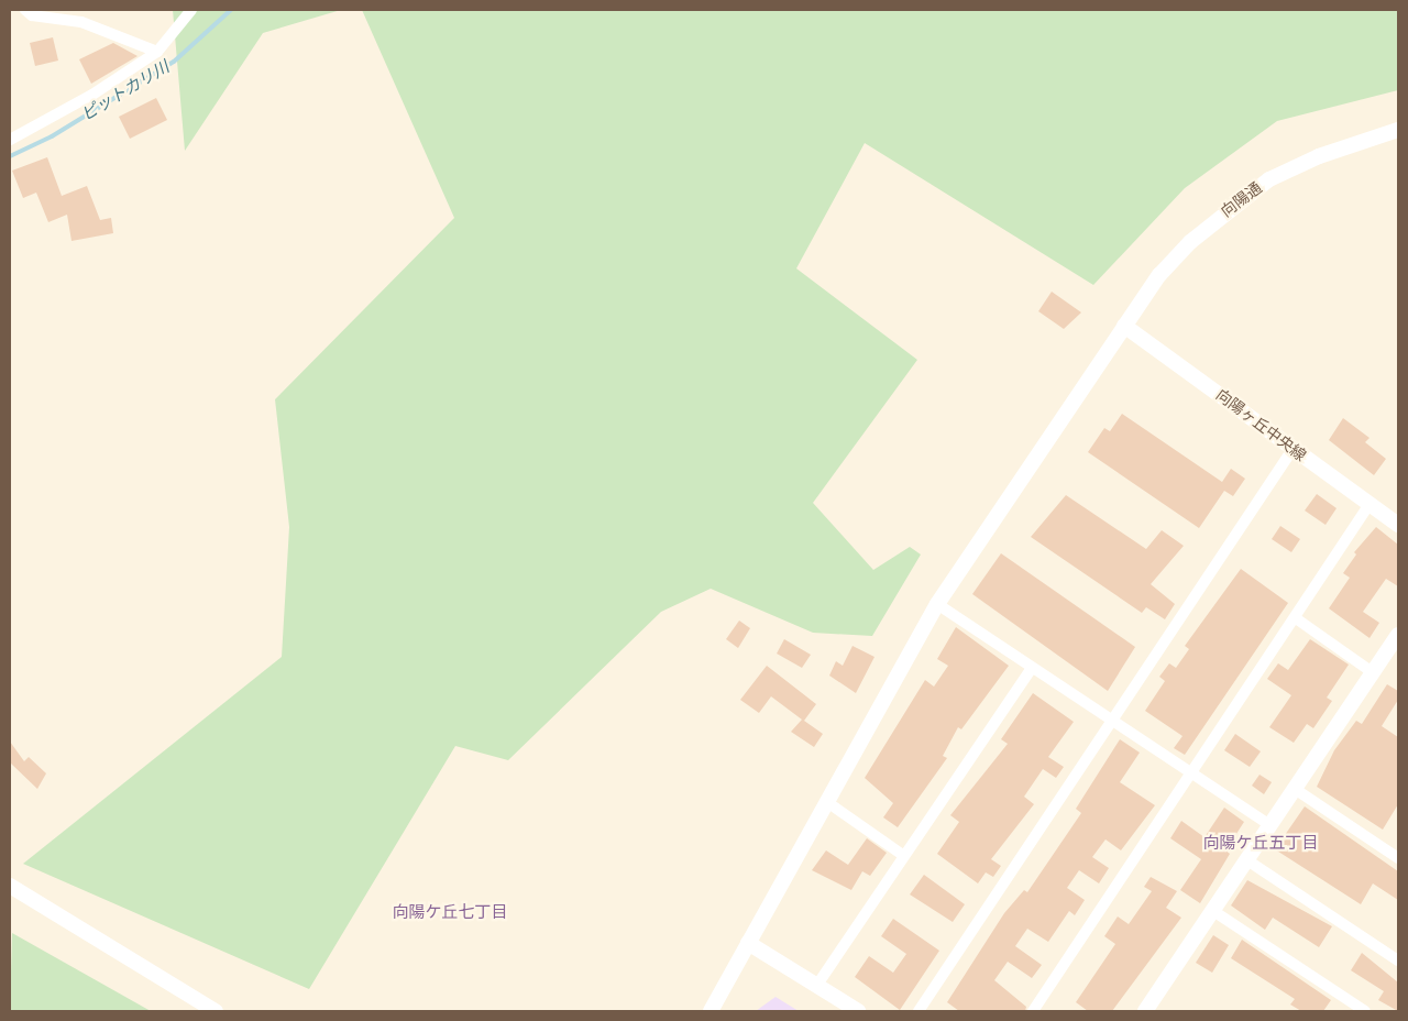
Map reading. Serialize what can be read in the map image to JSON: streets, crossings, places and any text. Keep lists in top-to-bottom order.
{
  "streets": {
    "street": ["向陽通", "向陽ヶ丘中央線"]
  },
  "crossings": [
    ["向陽通", "向陽ヶ丘中央線"]
  ],
  "districts": ["向陽ケ丘五丁目", "向陽ケ丘七丁目"],
  "water": ["ピットカリ川"]
}
